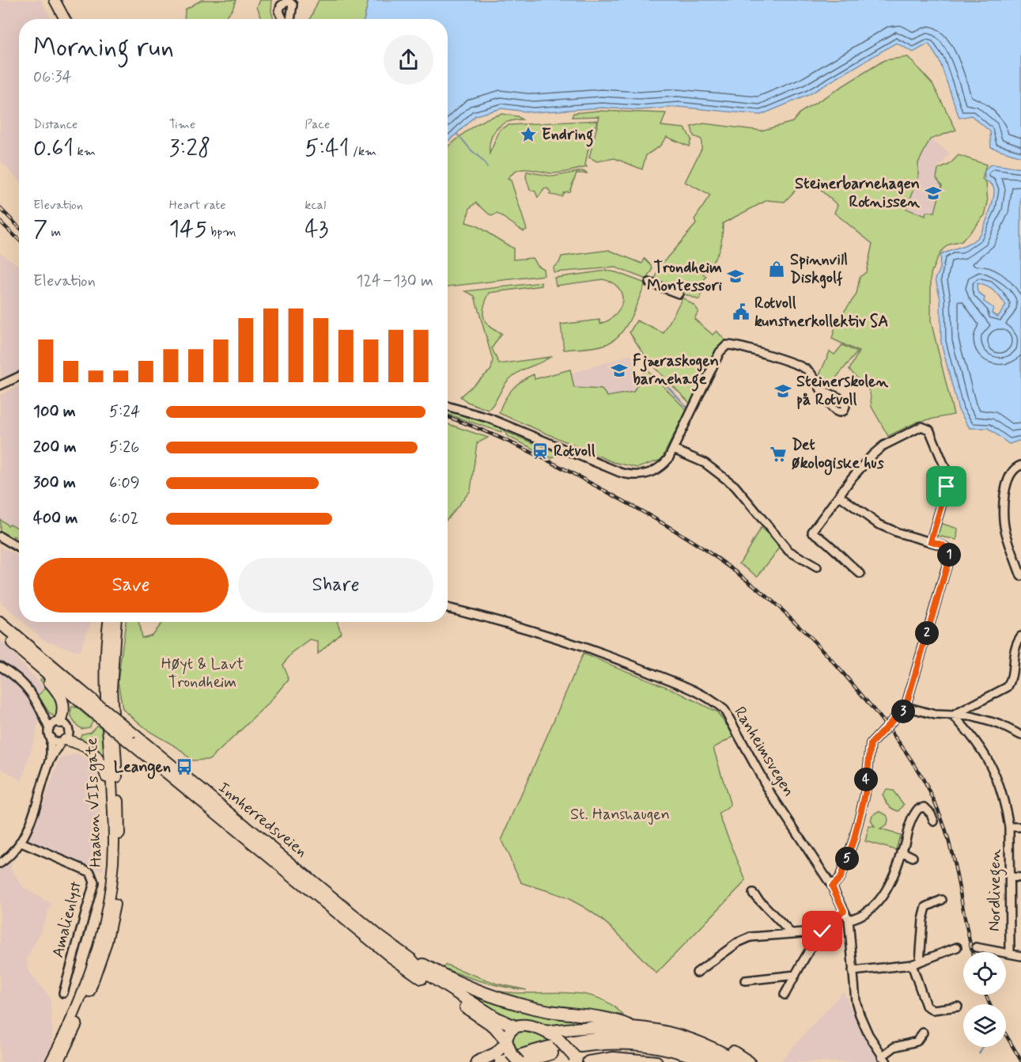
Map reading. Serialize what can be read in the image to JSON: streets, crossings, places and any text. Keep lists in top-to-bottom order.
{
  "streets": {
    "highway": ["Innherredsveien"],
    "main road": ["Haakon VIIs gate"],
    "street": ["Ranheimsvegen", "Nordlivegen", "Amalienlyst"]
  },
  "parks": ["Høyt & Lavt Trondheim", "St. Hanshaugen"],
  "places": {
    "place": ["Endring"],
    "school or university": [
      "Steinerbarnehagen Rotnissen",
      "Trondheim Montessori",
      "Fjæraskogen barnehage",
      "Steinerskolen på Rotvoll"
    ],
    "shop": ["Spinnvill Diskgolf"],
    "public building": ["Rotvoll kunstnerkollektiv SA"],
    "station": ["Rotvoll"],
    "supermarket": ["Det økologiske hus"],
    "bus stop": ["Leangen"]
  },
  "page": {
    "heading": ["Morning run", "06:34"],
    "stats": [
      ["Distance", "0.61 km"],
      ["Time", "3:28"],
      ["Pace", "5:41 /km"],
      ["Elevation", "7 m"],
      ["Heart rate", "145 bpm"],
      ["kcal", "43"]
    ],
    "chart": ["Elevation", "124–130 m"],
    "list": [
      {
        "name": "100 m",
        "note": "5:24"
      },
      {
        "name": "200 m",
        "note": "5:26"
      },
      {
        "name": "300 m",
        "note": "6:09"
      },
      {
        "name": "400 m",
        "note": "6:02"
      }
    ],
    "pins": [
      "1",
      "2",
      "3",
      "4",
      "5"
    ],
    "buttons": ["Save", "Share"]
  }
}
